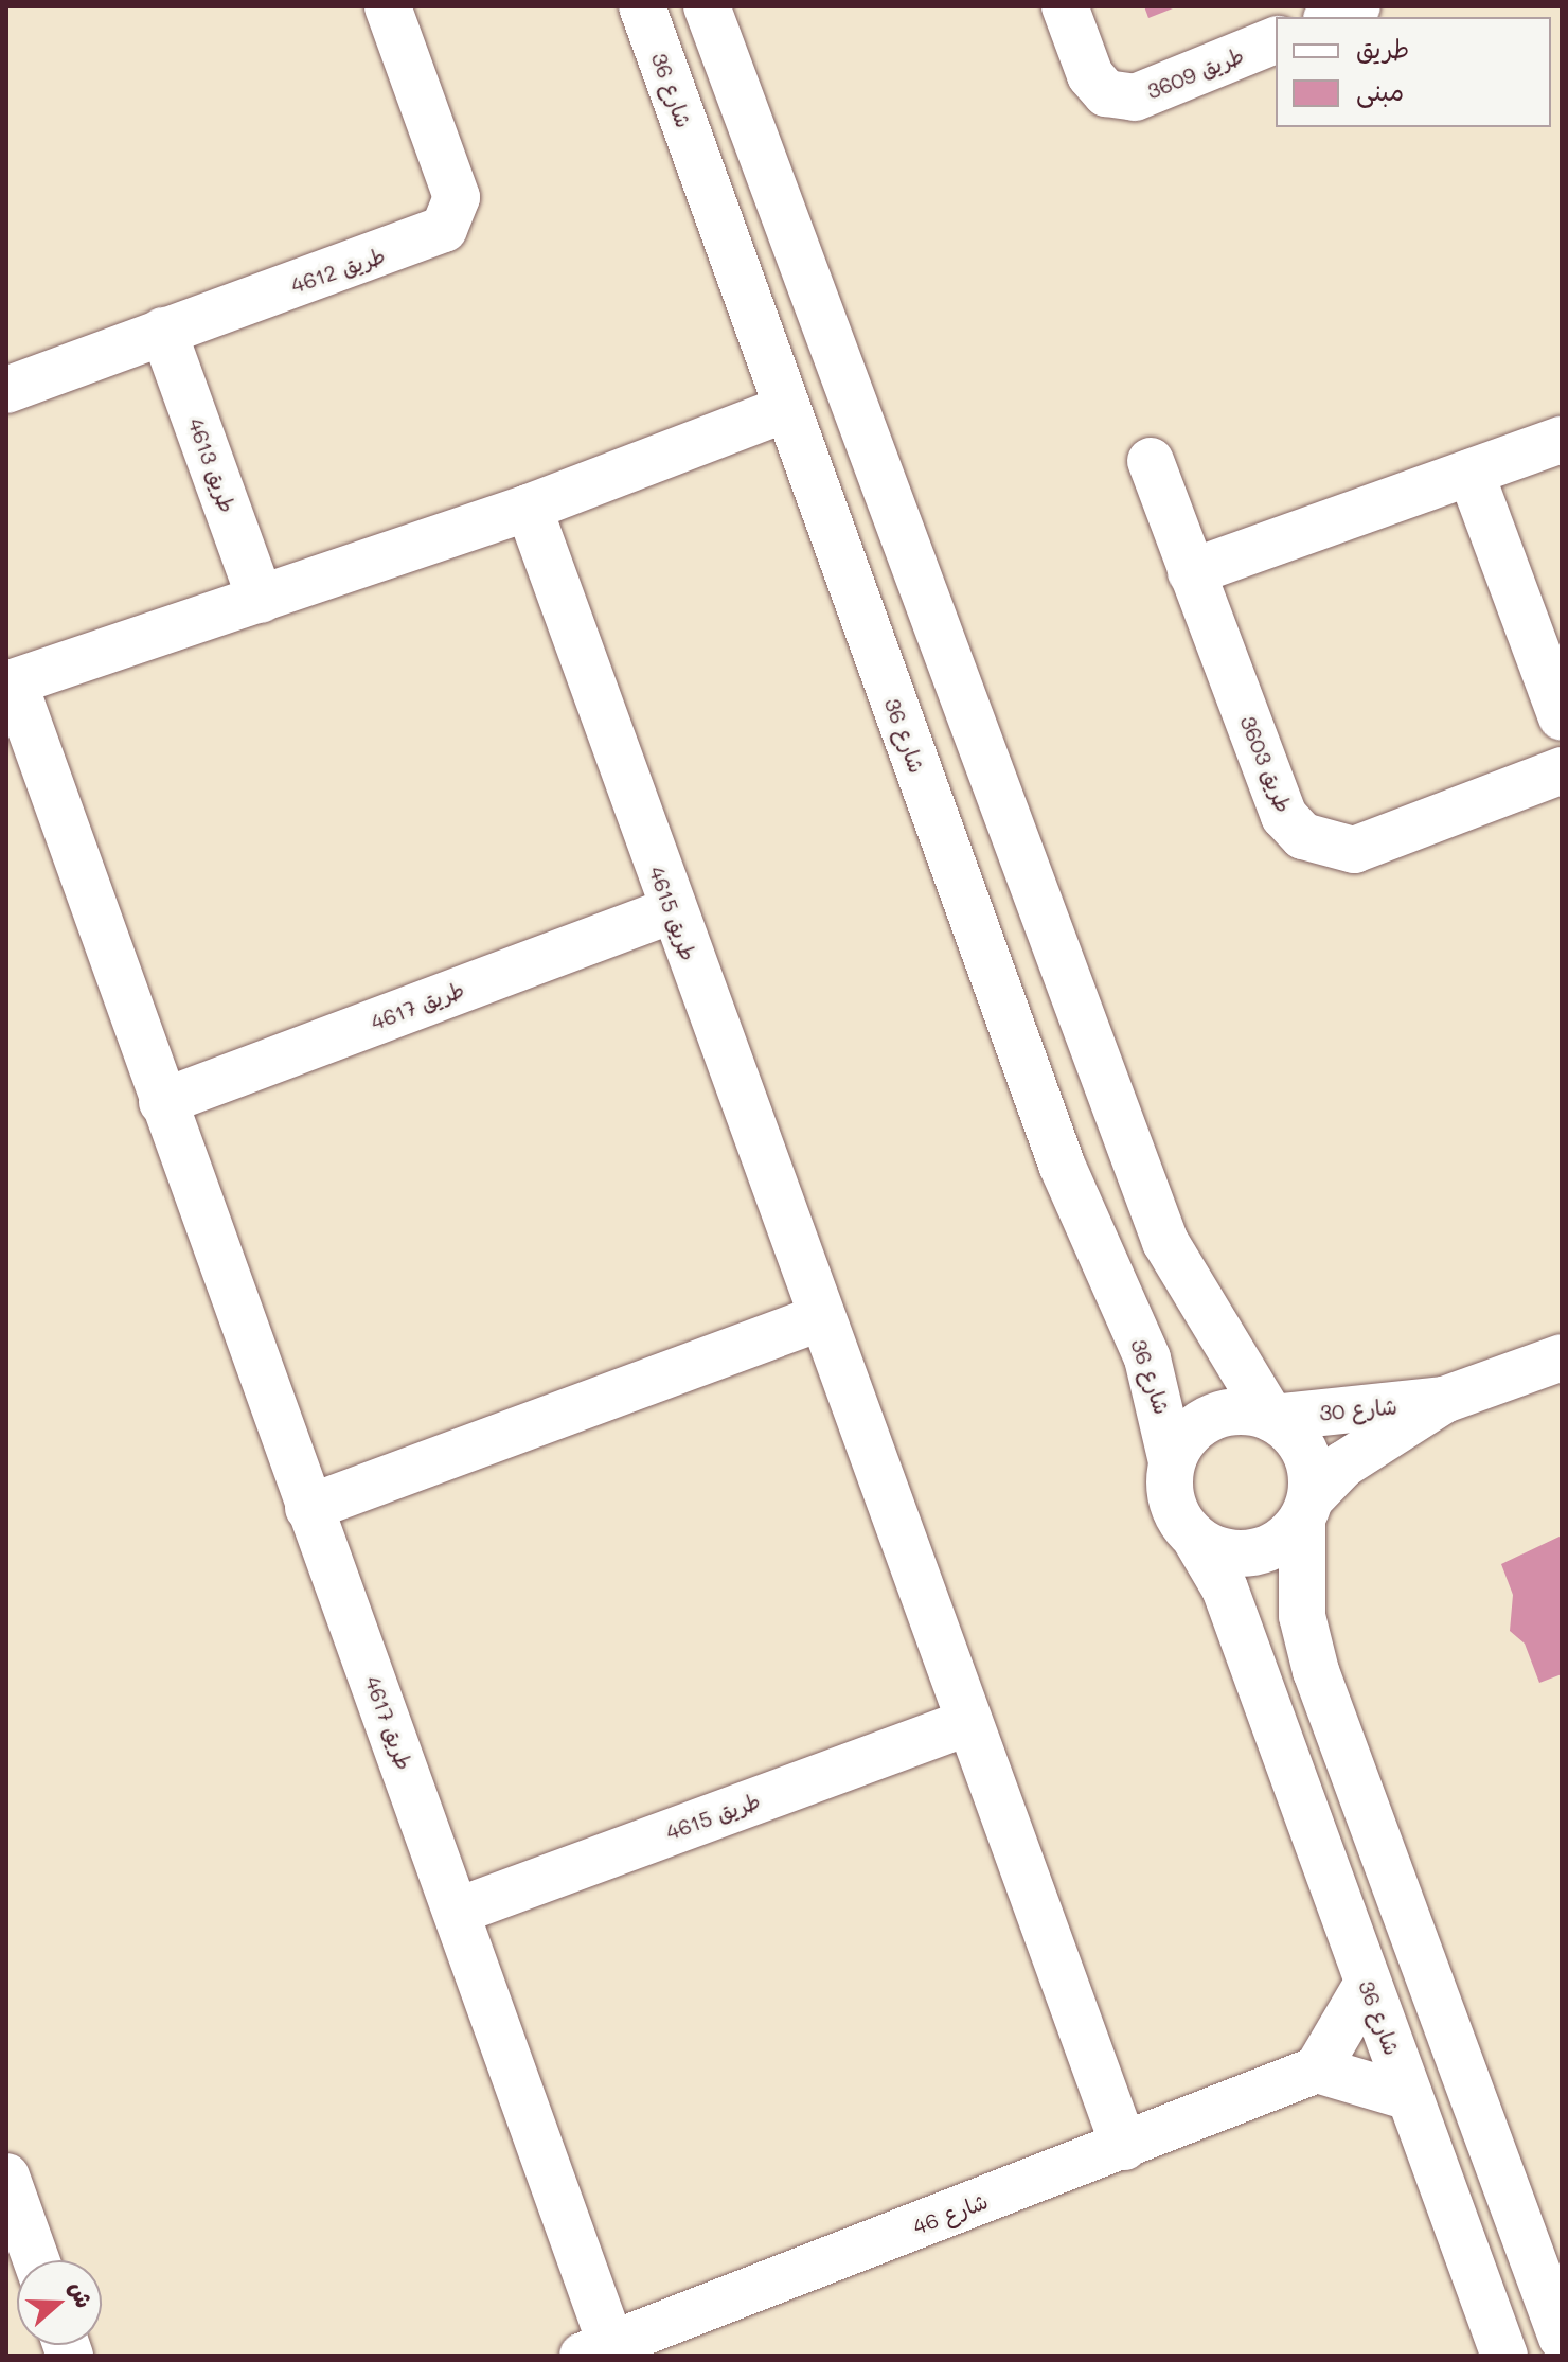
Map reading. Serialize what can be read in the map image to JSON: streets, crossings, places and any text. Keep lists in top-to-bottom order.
{
  "streets": {
    "street": [
      "طريق 3609",
      "شارع 36",
      "طريق 4612",
      "طريق 4613",
      "طريق 3603",
      "طريق 4615",
      "طريق 4617",
      "شارع 30",
      "شارع 46"
    ]
  },
  "crossings": [
    ["شارع 36", "شارع 30"],
    ["طريق 4612", "طريق 4613"],
    ["طريق 4615", "طريق 4617"],
    ["طريق 4615", "شارع 46"],
    ["طريق 4617", "شارع 46"]
  ],
  "legend": ["طريق", "مبنى"],
  "north": "right"
}
